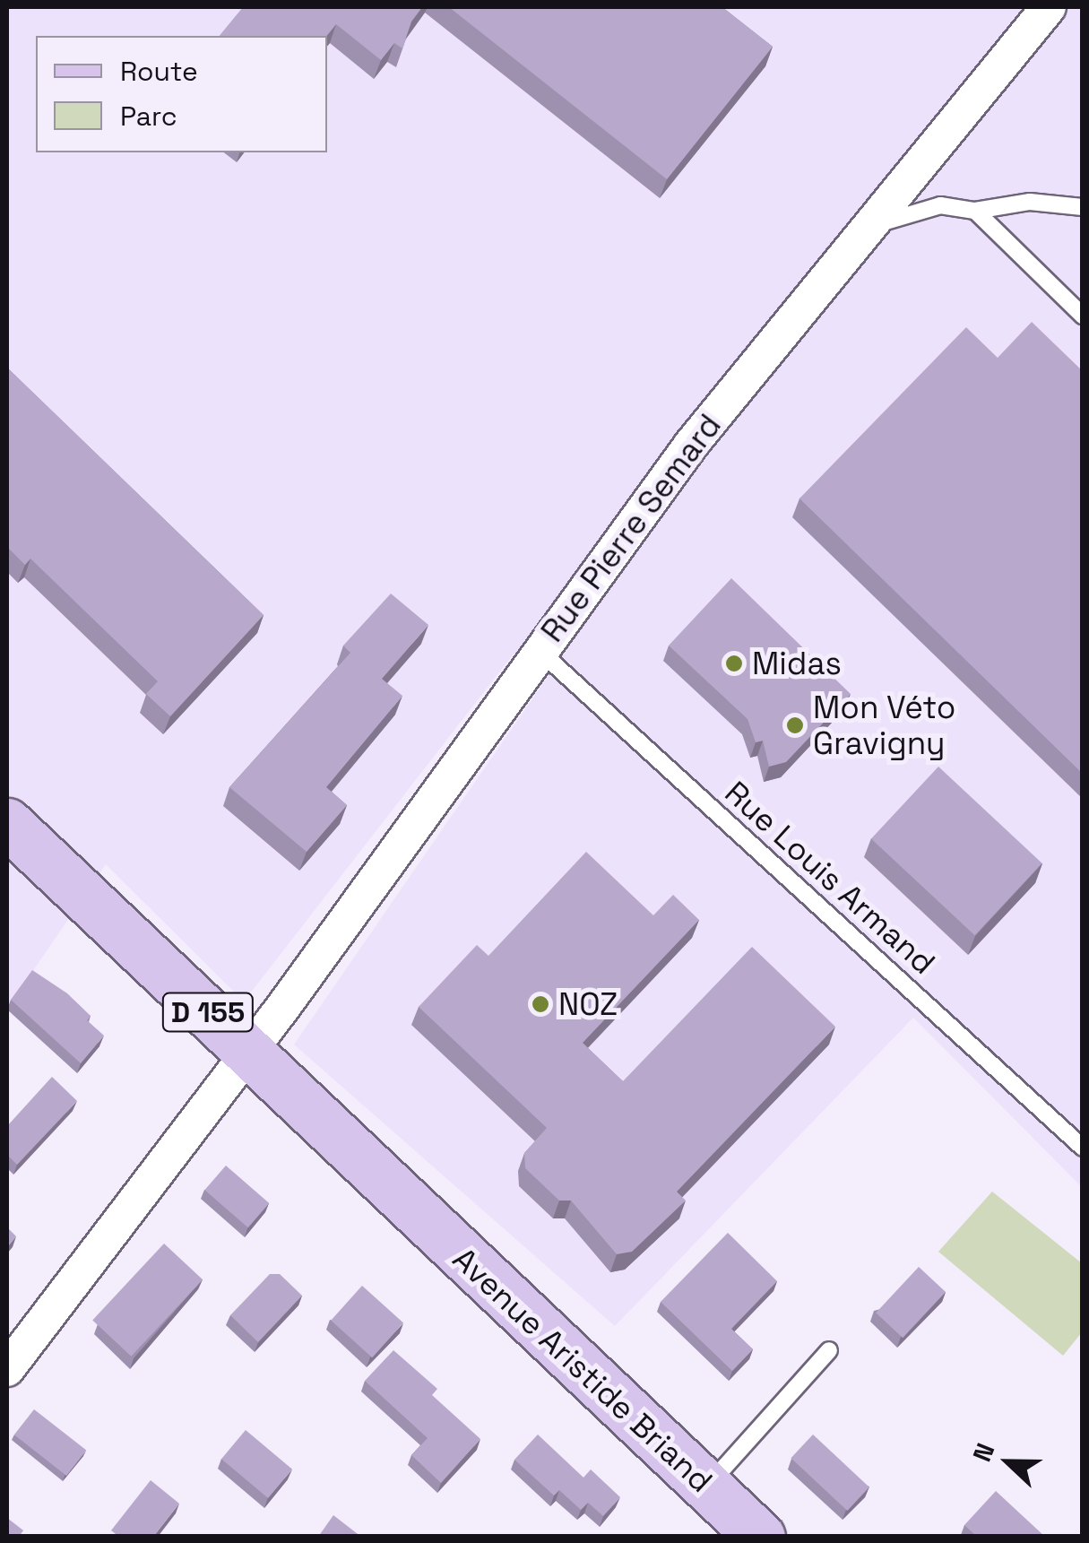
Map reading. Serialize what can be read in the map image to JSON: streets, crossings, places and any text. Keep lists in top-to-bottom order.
{
  "streets": {
    "main road": ["D 155", "Avenue Aristide Briand"],
    "street": ["Rue Pierre Semard"],
    "lane": ["Rue Louis Armand"]
  },
  "crossings": [
    ["Rue Pierre Semard", "Rue Louis Armand"],
    ["Rue Pierre Semard", "Avenue Aristide Briand"]
  ],
  "places": ["Midas", "Mon Véto Gravigny", "NOZ"],
  "legend": ["Route", "Parc"],
  "north": "left"
}
